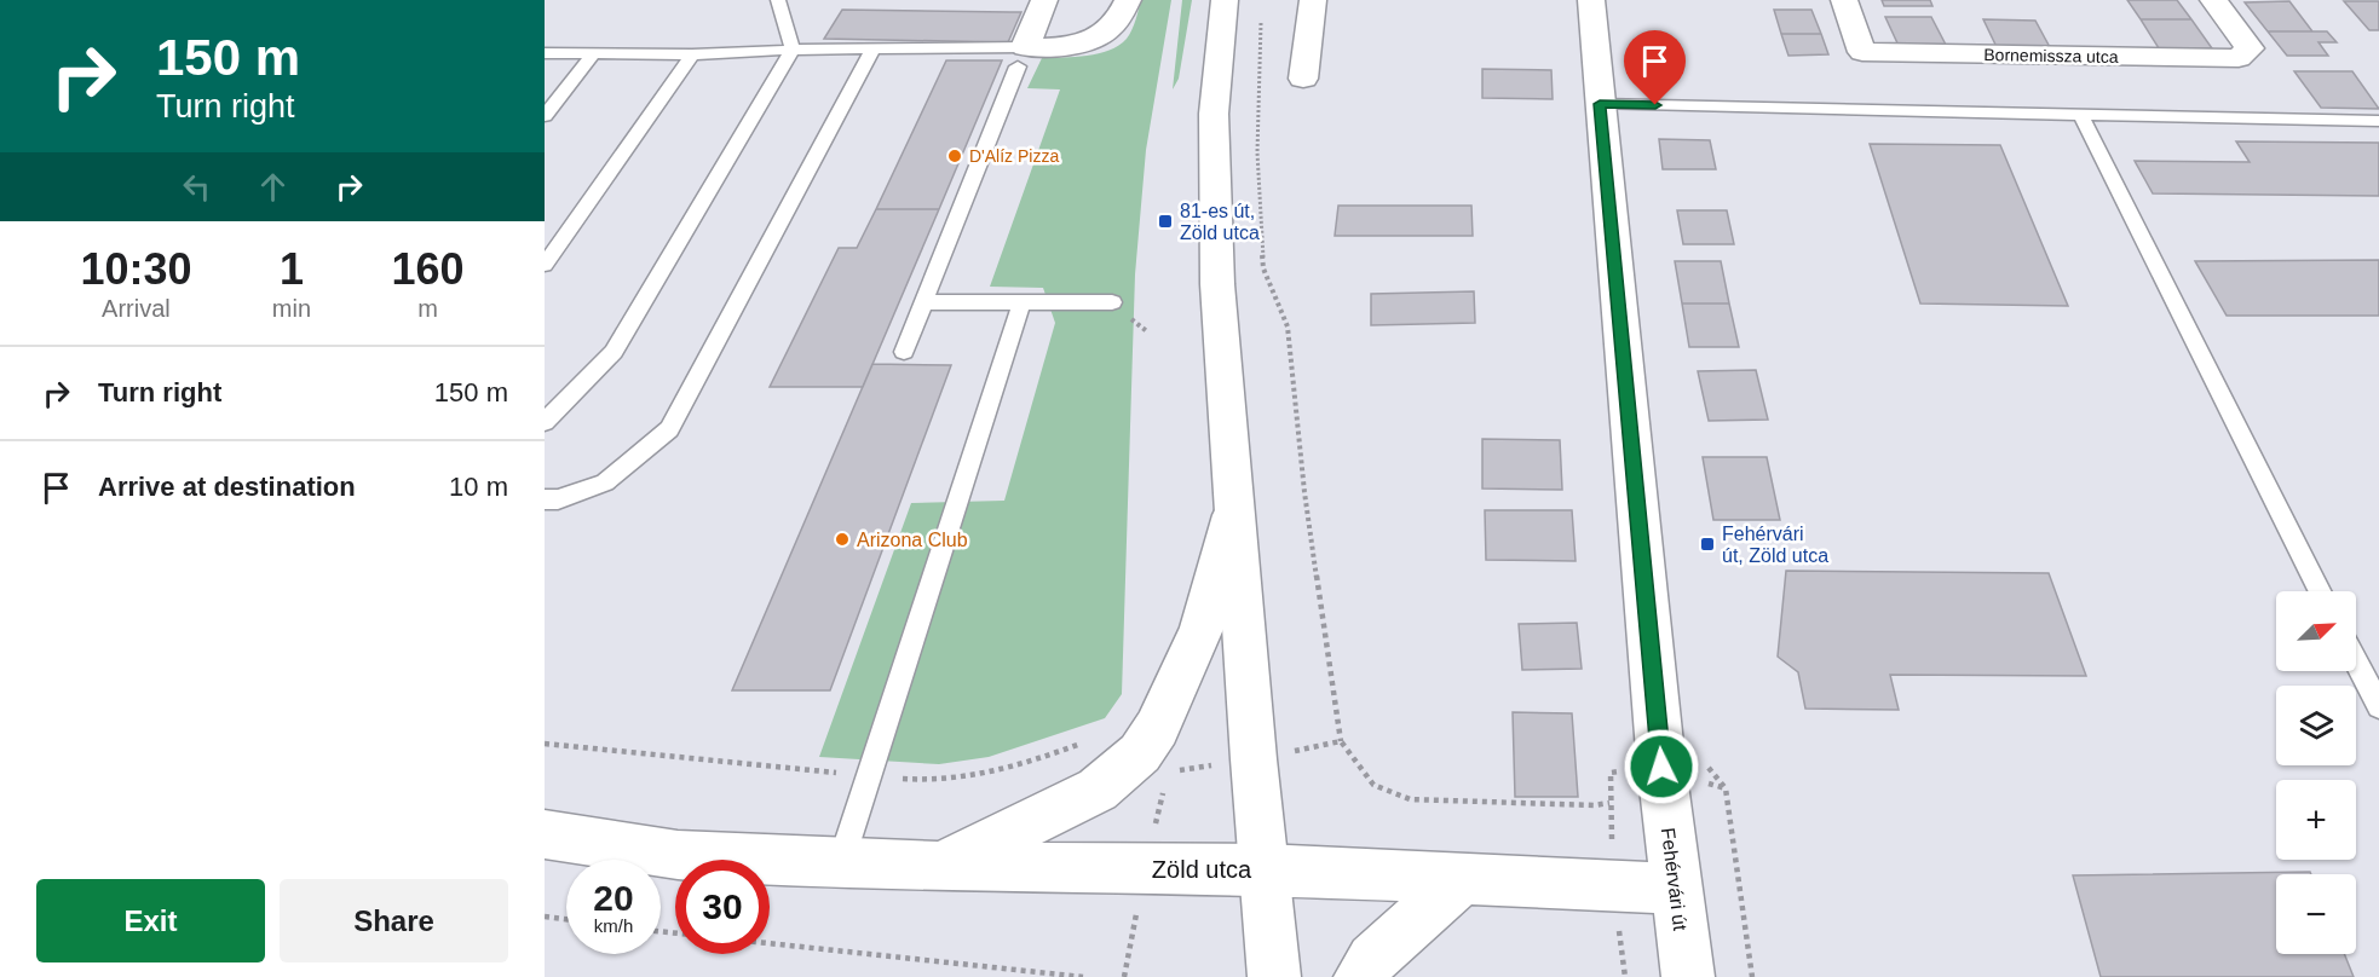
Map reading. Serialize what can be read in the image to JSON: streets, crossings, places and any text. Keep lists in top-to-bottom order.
{
  "streets": {
    "street": ["Bornemissza utca", "Zöld utca", "Fehérvári út"]
  },
  "crossings": [
    ["Zöld utca", "Fehérvári út"]
  ],
  "places": {
    "other": ["D'Alíz Pizza", "Arizona Club"],
    "transit": ["81-es út, Zöld utca", "Fehérvári út, Zöld utca"]
  },
  "north": "top right",
  "page": {
    "turn": ["150 m", "Turn right"],
    "eta": [
      "10:30",
      "Arrival",
      "1",
      "min",
      "160",
      "m"
    ],
    "list": [
      {
        "name": "Turn right",
        "value": "150 m"
      },
      {
        "name": "Arrive at destination",
        "value": "10 m"
      }
    ],
    "map_buttons": ["+", "−"],
    "speed": "20 km/h",
    "limit": "30",
    "buttons": ["Exit", "Share"]
  }
}
